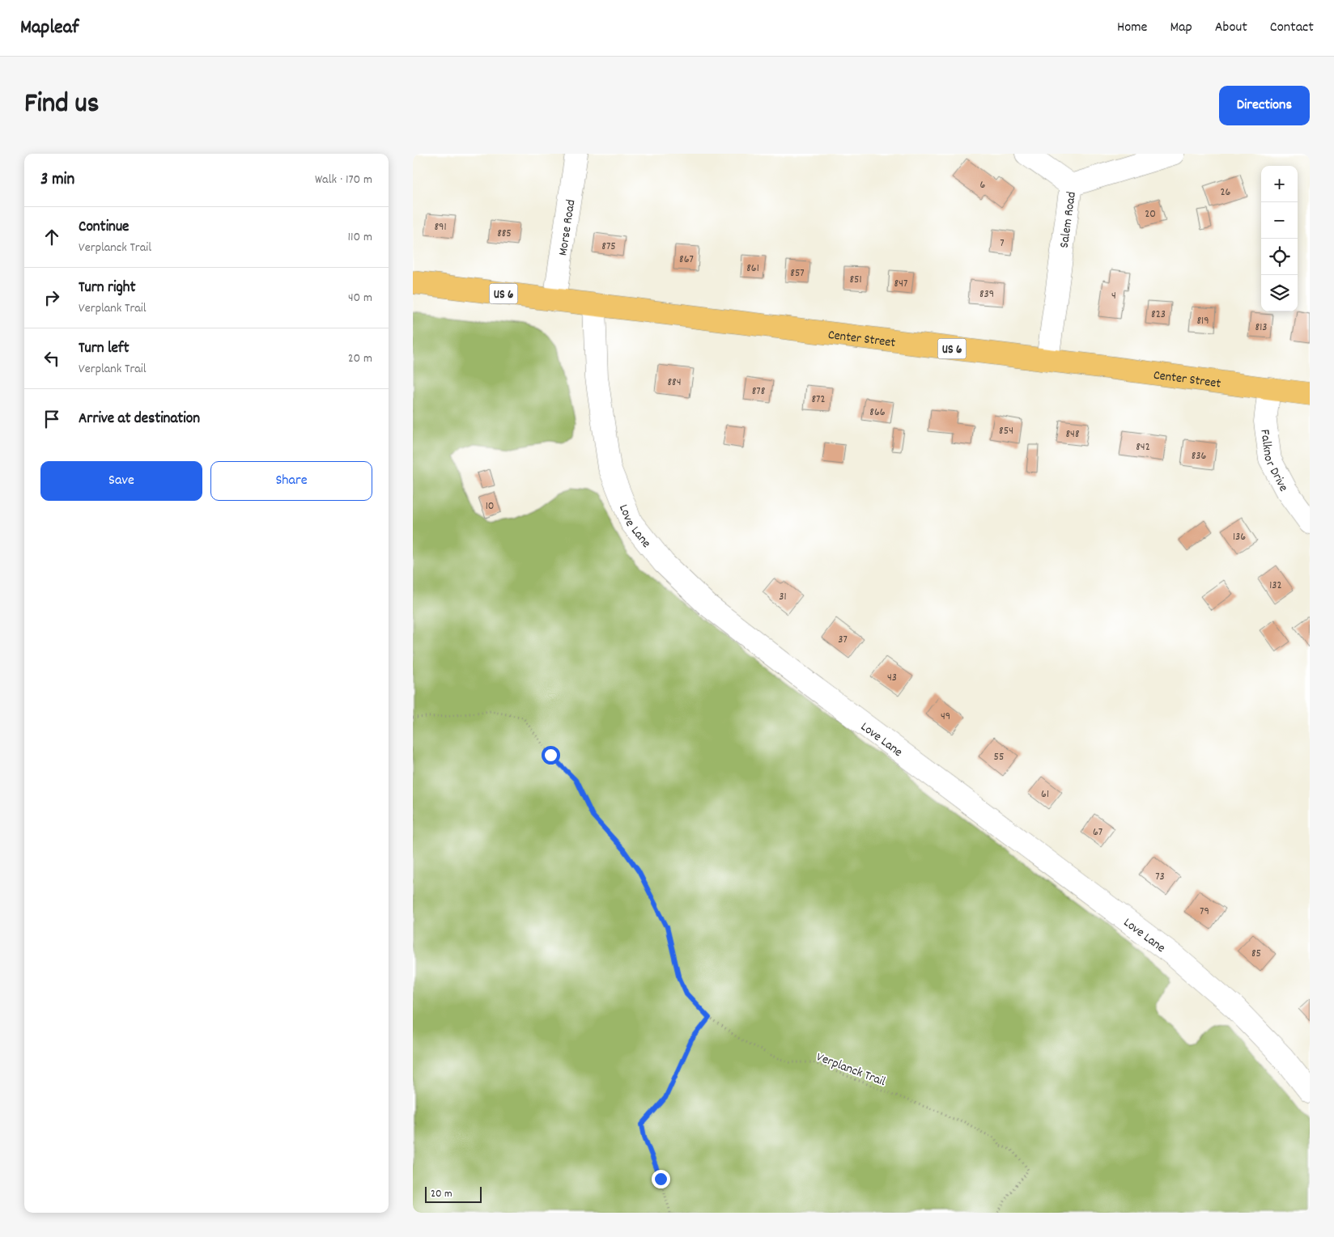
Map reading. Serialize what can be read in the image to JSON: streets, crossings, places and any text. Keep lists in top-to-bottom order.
{
  "streets": {
    "main road": ["US 6", "Center Street"],
    "street": [
      "Salem Road",
      "Morse Road",
      "Falknor Drive",
      "Love Lane"
    ],
    "path": ["Verplanck Trail"]
  },
  "crossings": [
    ["Salem Road", "Center Street"],
    ["Morse Road", "Center Street"],
    ["Center Street", "Falknor Drive"],
    ["Center Street", "Love Lane"]
  ],
  "house_numbers": [
    "6",
    "26",
    "20",
    "891",
    "885",
    "7",
    "875",
    "867",
    "861",
    "857",
    "851",
    "847",
    "839",
    "4",
    "823",
    "819",
    "813",
    "884",
    "878",
    "872",
    "866",
    "854",
    "848",
    "842",
    "836",
    "10",
    "136",
    "132",
    "31",
    "37",
    "43",
    "49",
    "55",
    "61",
    "67",
    "73",
    "79",
    "85"
  ],
  "scale_bar": "20 m",
  "page": {
    "header": "Mapleaf",
    "nav": [
      "Home",
      "Map",
      "About",
      "Contact"
    ],
    "title": "Find us",
    "buttons": [
      "Directions",
      ["Save", "Share"]
    ],
    "heading": ["3 min", "Walk · 170 m"],
    "map_buttons": ["+", "−"],
    "list": [
      ["Continue", "Verplanck Trail", "110 m"],
      ["Turn right", "Verplank Trail", "40 m"],
      ["Turn left", "Verplank Trail", "20 m"],
      "Arrive at destination"
    ],
    "scale": "20 m"
  }
}
